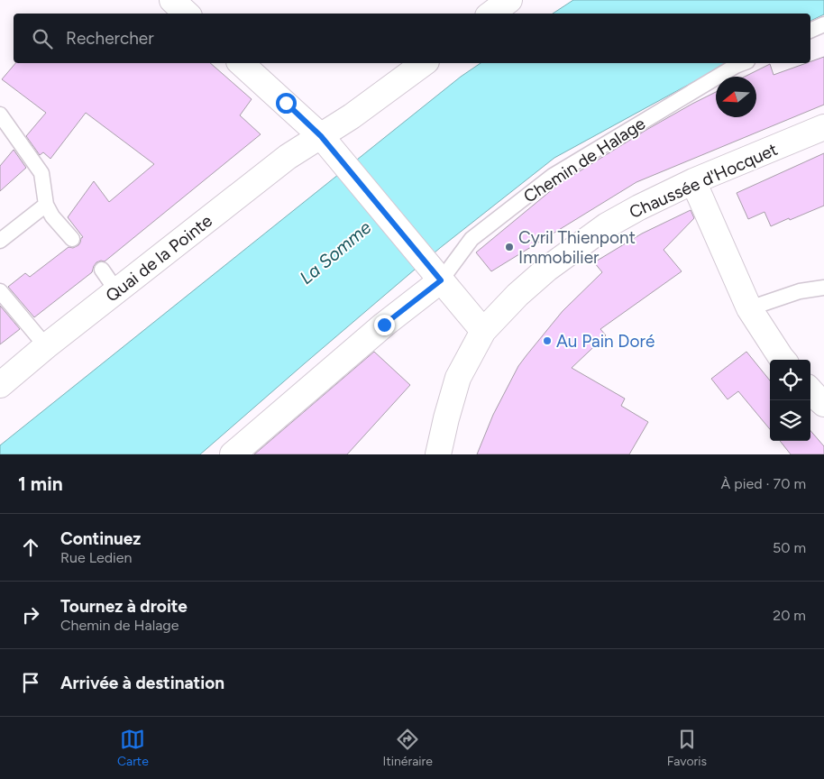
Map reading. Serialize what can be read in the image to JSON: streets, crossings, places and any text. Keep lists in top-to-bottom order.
{
  "streets": {
    "street": ["Chemin de Halage", "Chaussée d'Hocquet", "Quai de la Pointe"]
  },
  "water": ["La Somme"],
  "places": ["Cyril Thienpont Immobilier", "Au Pain Doré"],
  "north": "left",
  "page": {
    "search": "Rechercher",
    "heading": ["1 min", "À pied · 70 m"],
    "list": [
      ["Continuez", "Rue Ledien", "50 m"],
      ["Tournez à droite", "Chemin de Halage", "20 m"],
      "Arrivée à destination"
    ],
    "nav": ["Carte", "Itinéraire", "Favoris"]
  }
}
